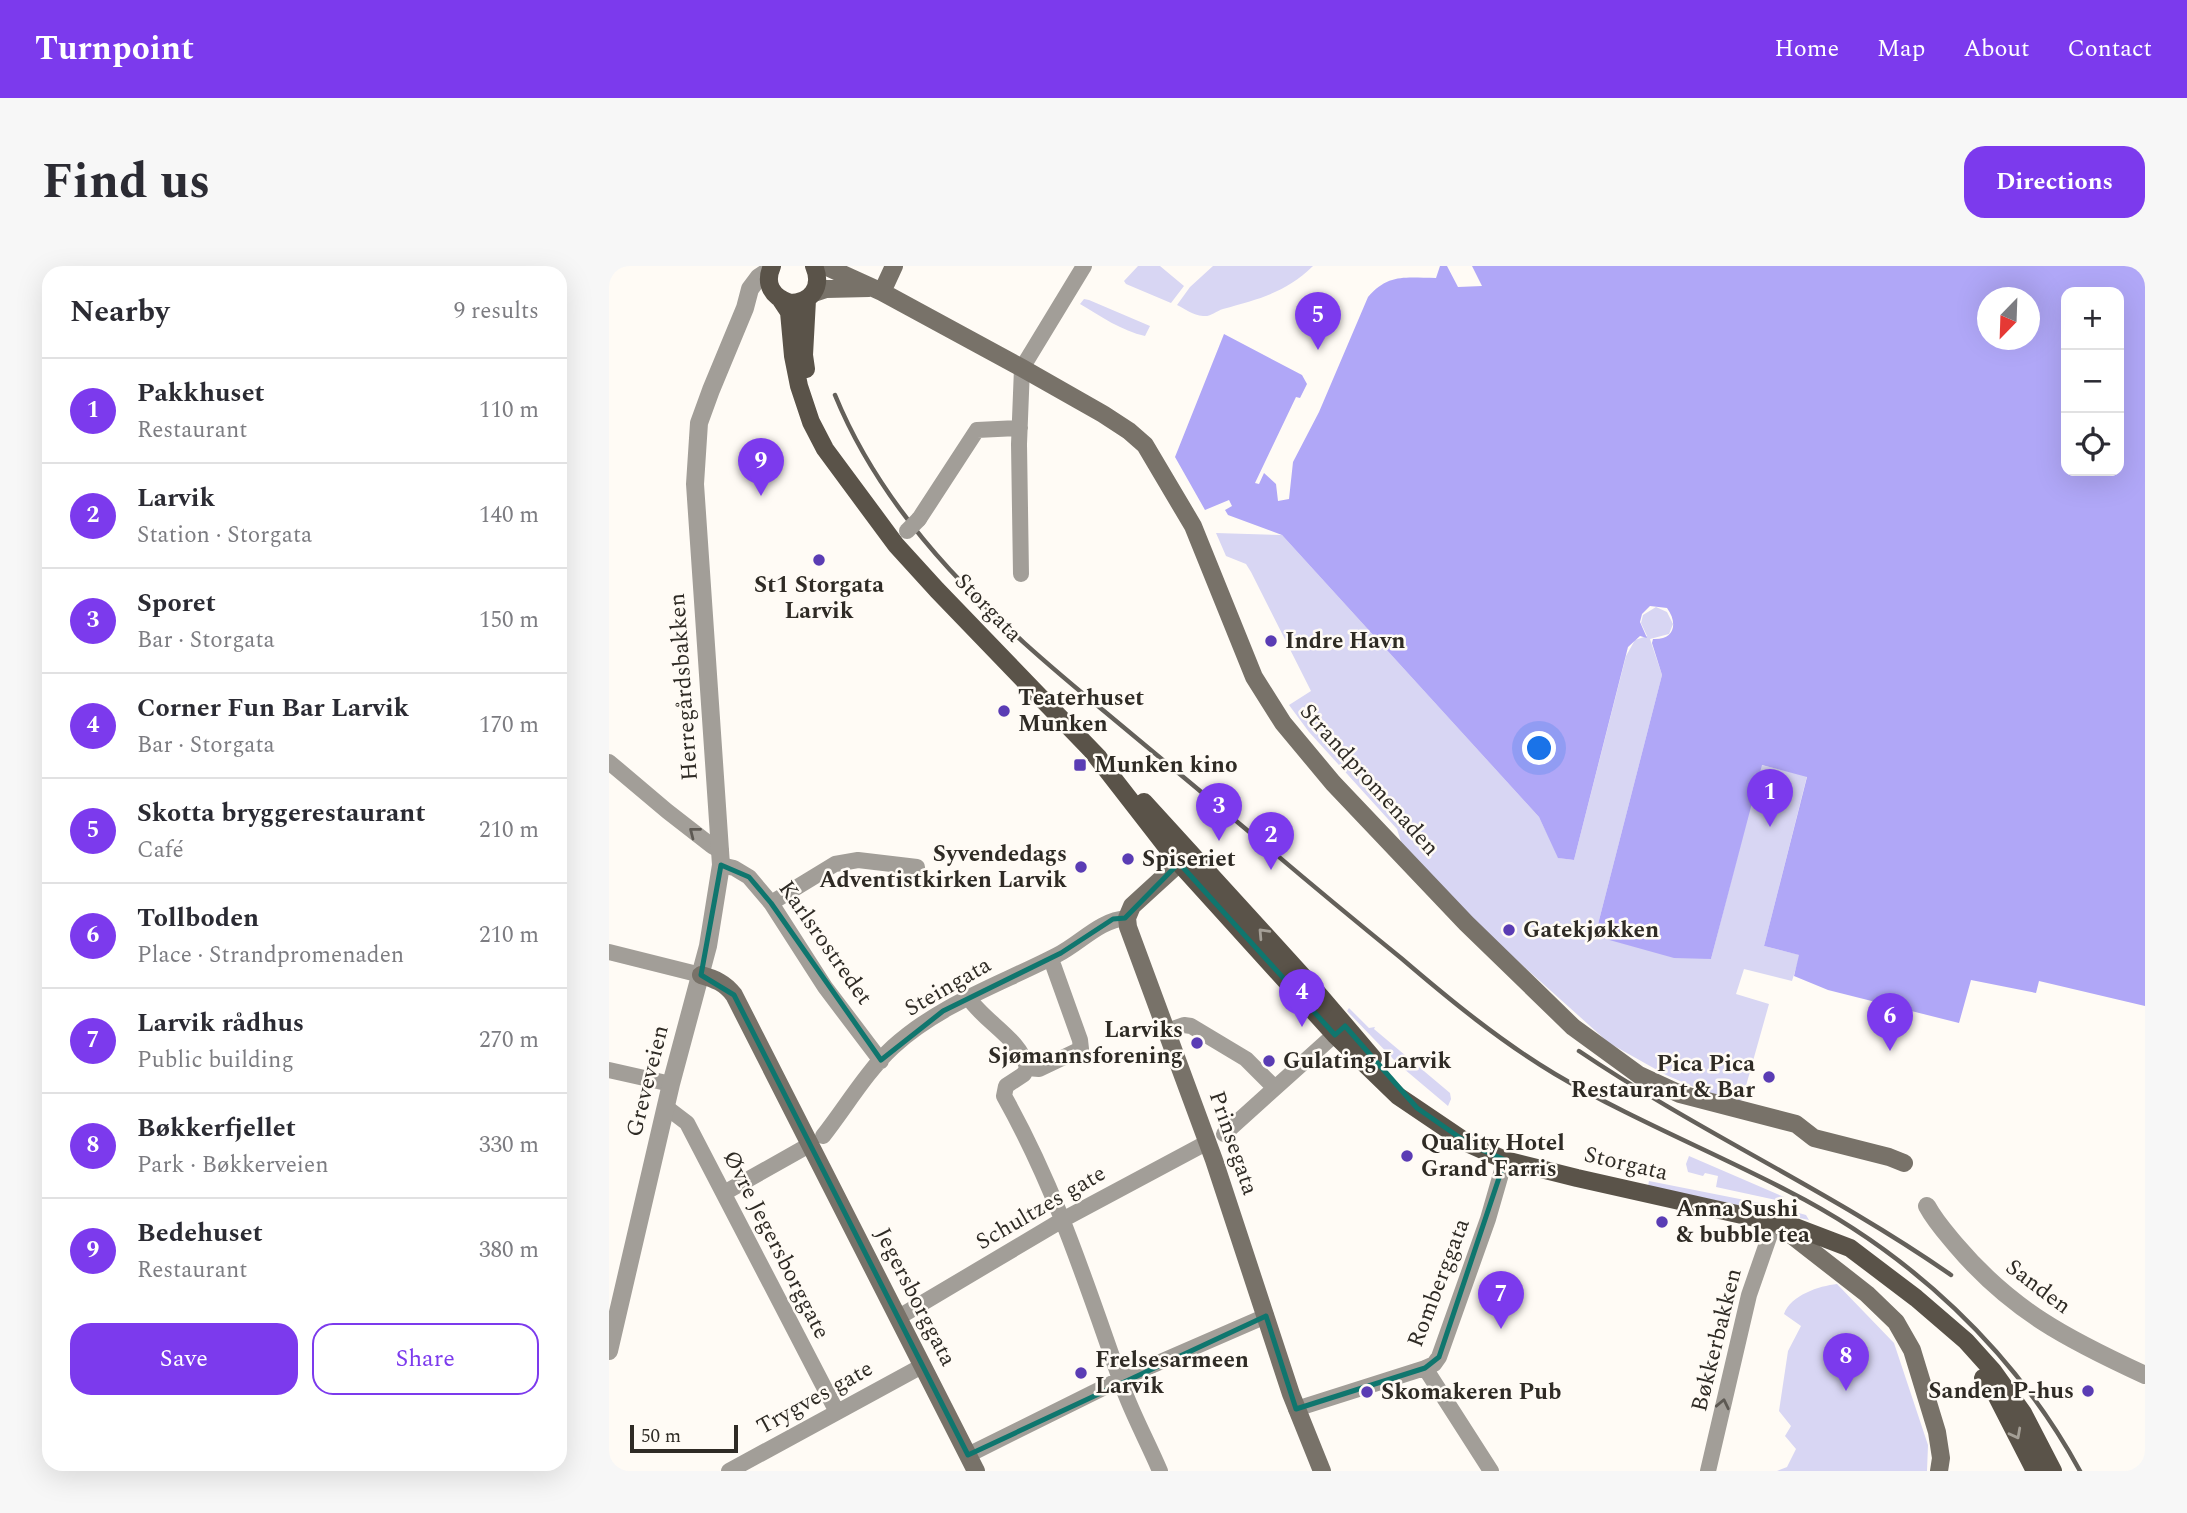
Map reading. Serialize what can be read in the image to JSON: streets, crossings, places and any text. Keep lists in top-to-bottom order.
{
  "streets": {
    "main road": [
      "Storgata",
      "Strandpromenaden",
      "Prinsegata",
      "Jegersborggata"
    ],
    "street": [
      "Herregårdsbakken",
      "Karlsrostredet",
      "Steingata",
      "Greveveien",
      "Schultzes gate",
      "Øvre Jegersborggate",
      "Romberggata",
      "Sanden",
      "Bøkkerbakken",
      "Trygves gate"
    ]
  },
  "crossings": [
    ["Storgata", "Herregårdsbakken"],
    ["Storgata", "Strandpromenaden"],
    ["Storgata", "Schultzes gate"],
    ["Storgata", "Romberggata"],
    ["Storgata", "Bøkkerbakken"],
    ["Herregårdsbakken", "Karlsrostredet"],
    ["Herregårdsbakken", "Greveveien"],
    ["Karlsrostredet", "Steingata"],
    ["Steingata", "Prinsegata"],
    ["Steingata", "Jegersborggata"],
    ["Greveveien", "Øvre Jegersborggate"],
    ["Greveveien", "Jegersborggata"],
    ["Prinsegata", "Schultzes gate"],
    ["Prinsegata", "Romberggata"],
    ["Schultzes gate", "Jegersborggata"],
    ["Øvre Jegersborggate", "Trygves gate"],
    ["Jegersborggata", "Trygves gate"]
  ],
  "one_way": ["Karlsrostredet", "Bøkkerbakken"],
  "places": {
    "other": [
      "St1 Storgata Larvik",
      "Indre Havn",
      "Teaterhuset Munken",
      "Spiseriet",
      "Syvendedags Adventistkirken Larvik",
      "Gatekjøkken",
      "Larviks Sjømannsforening",
      "Gulating Larvik",
      "Pica Pica Restaurant & Bar",
      "Quality Hotel Grand Farris",
      "Anna Sushi & bubble tea",
      "Frelsesarmeen Larvik",
      "Sanden P-hus",
      "Skomakeren Pub"
    ],
    "transit": ["Munken kino"]
  },
  "scale_bar": "50 m",
  "north": "bottom left",
  "page": {
    "header": "Turnpoint",
    "nav": [
      "Home",
      "Map",
      "About",
      "Contact"
    ],
    "title": "Find us",
    "buttons": [
      "Directions",
      ["Save", "Share"]
    ],
    "heading": ["Nearby", "9 results"],
    "map_buttons": ["+", "−"],
    "pins": [
      "5",
      "9",
      "1",
      "3",
      "2",
      "4",
      "6",
      "7",
      "8"
    ],
    "list": [
      {
        "mark": "1",
        "name": "Pakkhuset",
        "note": "Restaurant",
        "value": "110 m"
      },
      {
        "mark": "2",
        "name": "Larvik",
        "note": "Station · Storgata",
        "value": "140 m"
      },
      {
        "mark": "3",
        "name": "Sporet",
        "note": "Bar · Storgata",
        "value": "150 m"
      },
      {
        "mark": "4",
        "name": "Corner Fun Bar Larvik",
        "note": "Bar · Storgata",
        "value": "170 m"
      },
      {
        "mark": "5",
        "name": "Skotta bryggerestaurant",
        "note": "Café",
        "value": "210 m"
      },
      {
        "mark": "6",
        "name": "Tollboden",
        "note": "Place · Strandpromenaden",
        "value": "210 m"
      },
      {
        "mark": "7",
        "name": "Larvik rådhus",
        "note": "Public building",
        "value": "270 m"
      },
      {
        "mark": "8",
        "name": "Bøkkerfjellet",
        "note": "Park · Bøkkerveien",
        "value": "330 m"
      },
      {
        "mark": "9",
        "name": "Bedehuset",
        "note": "Restaurant",
        "value": "380 m"
      }
    ],
    "scale": "50 m"
  }
}
